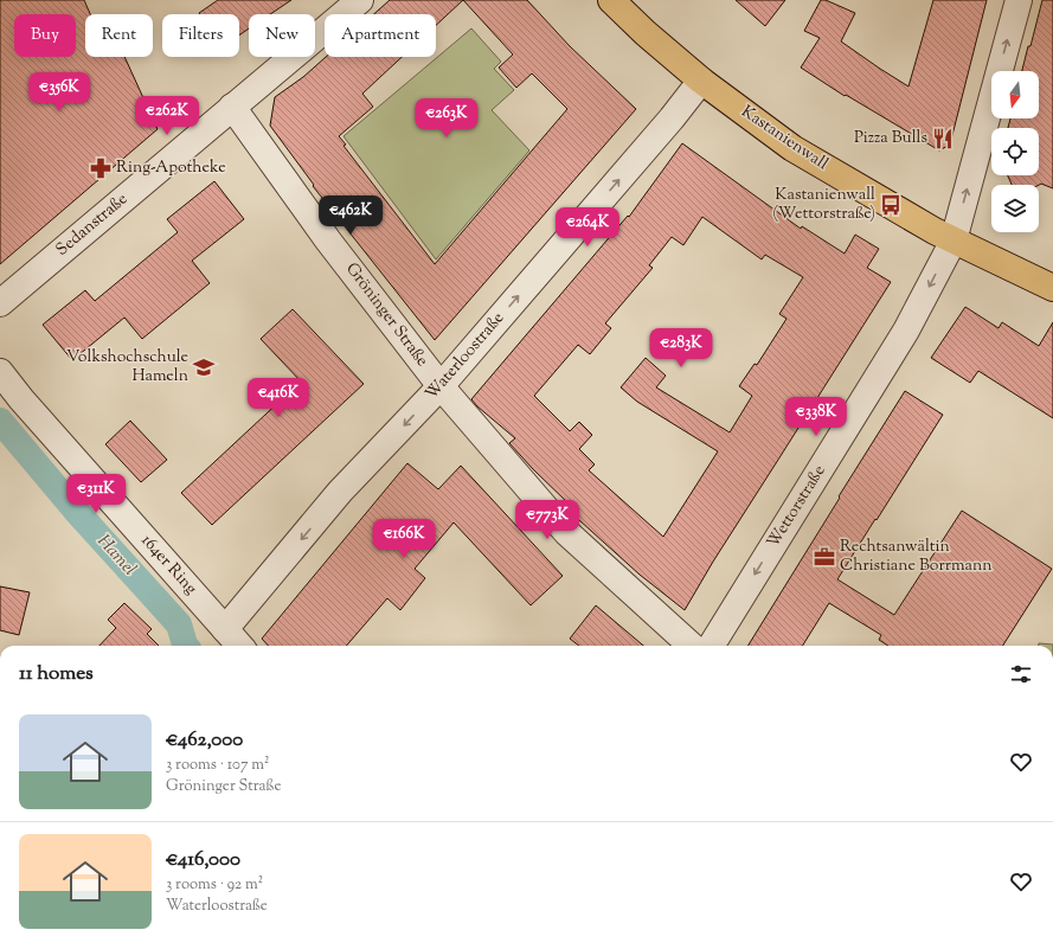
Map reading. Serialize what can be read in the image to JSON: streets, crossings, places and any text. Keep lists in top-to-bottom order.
{
  "streets": {
    "main road": ["Kastanienwall"],
    "street": [
      "Sedanstraße",
      "Gröninger Straße",
      "Waterloostraße",
      "Wettorstraße",
      "164er Ring"
    ]
  },
  "crossings": [
    ["Kastanienwall", "Waterloostraße"],
    ["Kastanienwall", "Wettorstraße"],
    ["Sedanstraße", "Gröninger Straße"],
    ["Gröninger Straße", "Waterloostraße"],
    ["Waterloostraße", "164er Ring"]
  ],
  "water": ["Hamel"],
  "places": {
    "restaurant": ["Pizza Bulls"],
    "pharmacy": ["Ring-Apotheke"],
    "bus stop": ["Kastanienwall (Wettorstraße)"],
    "school or university": ["Volkshochschule Hameln"],
    "office": ["Rechtsanwältin Christiane Borrmann"]
  },
  "north": "bottom",
  "page": {
    "chip": [
      "Buy",
      "Rent",
      "Filters",
      "New",
      "Apartment"
    ],
    "price": [
      "€356K",
      "€262K",
      "€263K",
      "€462K",
      "€264K",
      "€283K",
      "€416K",
      "€338K",
      "€311K",
      "€773K",
      "€166K"
    ],
    "heading": "11 homes",
    "list": [
      {
        "name": "€462,000",
        "note": "3 rooms · 107 m² · Gröninger Straße"
      },
      {
        "name": "€416,000",
        "note": "3 rooms · 92 m² · Waterloostraße"
      }
    ]
  }
}
